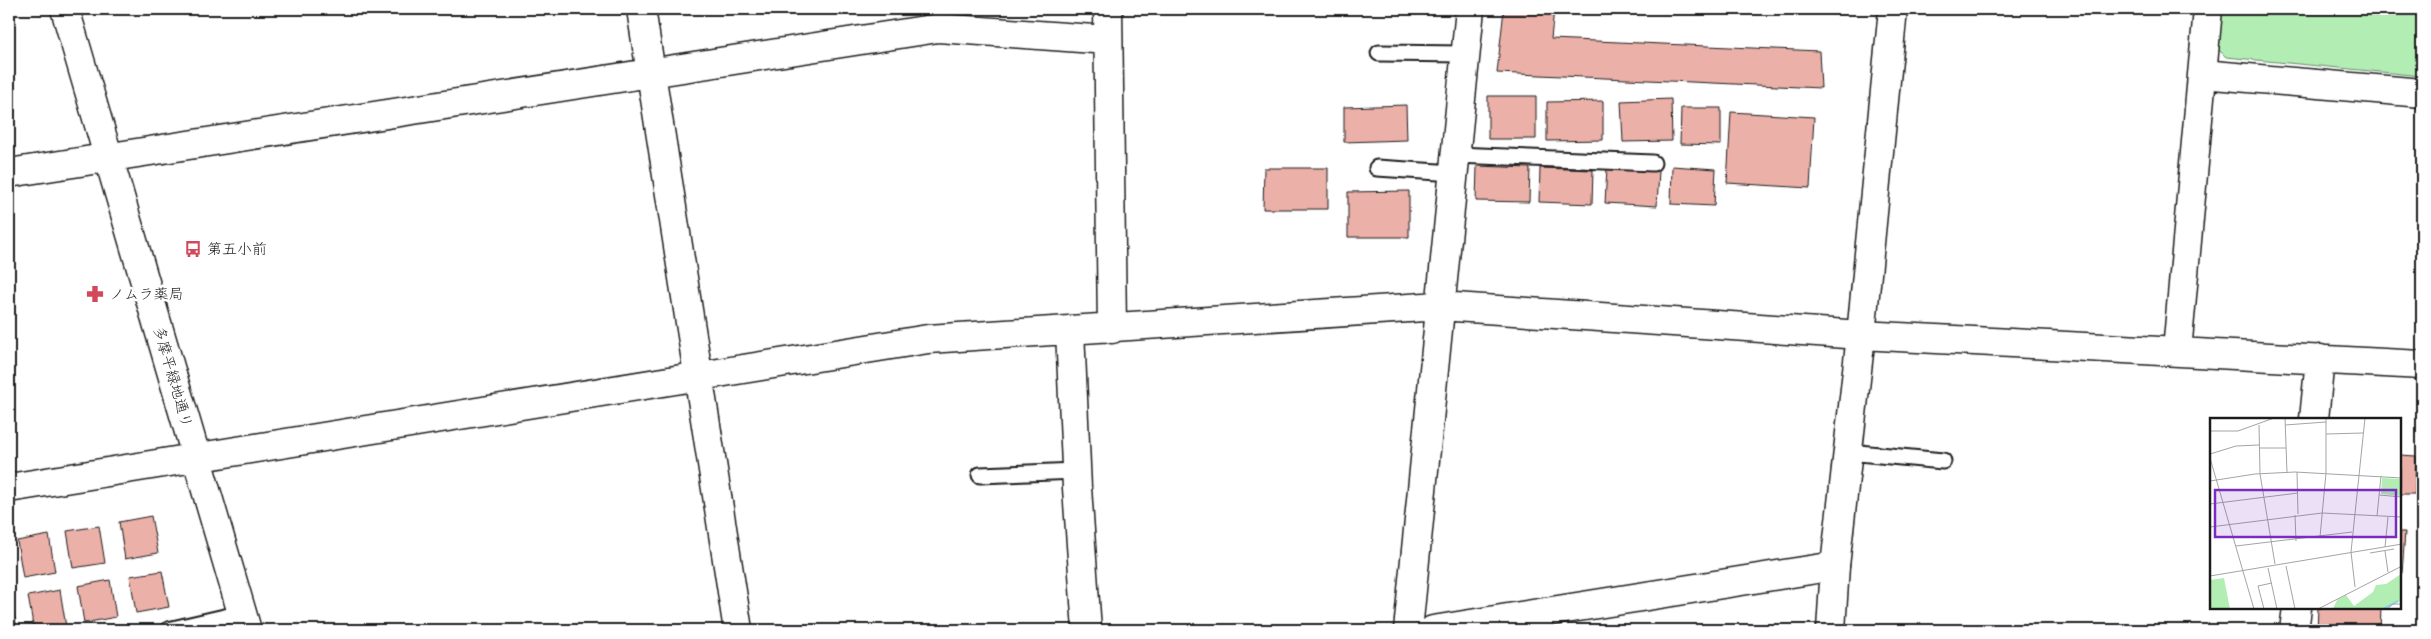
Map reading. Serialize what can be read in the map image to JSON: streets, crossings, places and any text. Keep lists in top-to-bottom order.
{
  "streets": {
    "street": ["多摩平緑地通り"]
  },
  "places": {
    "bus stop": ["第五小前"],
    "pharmacy": ["ノムラ薬局"]
  }
}
